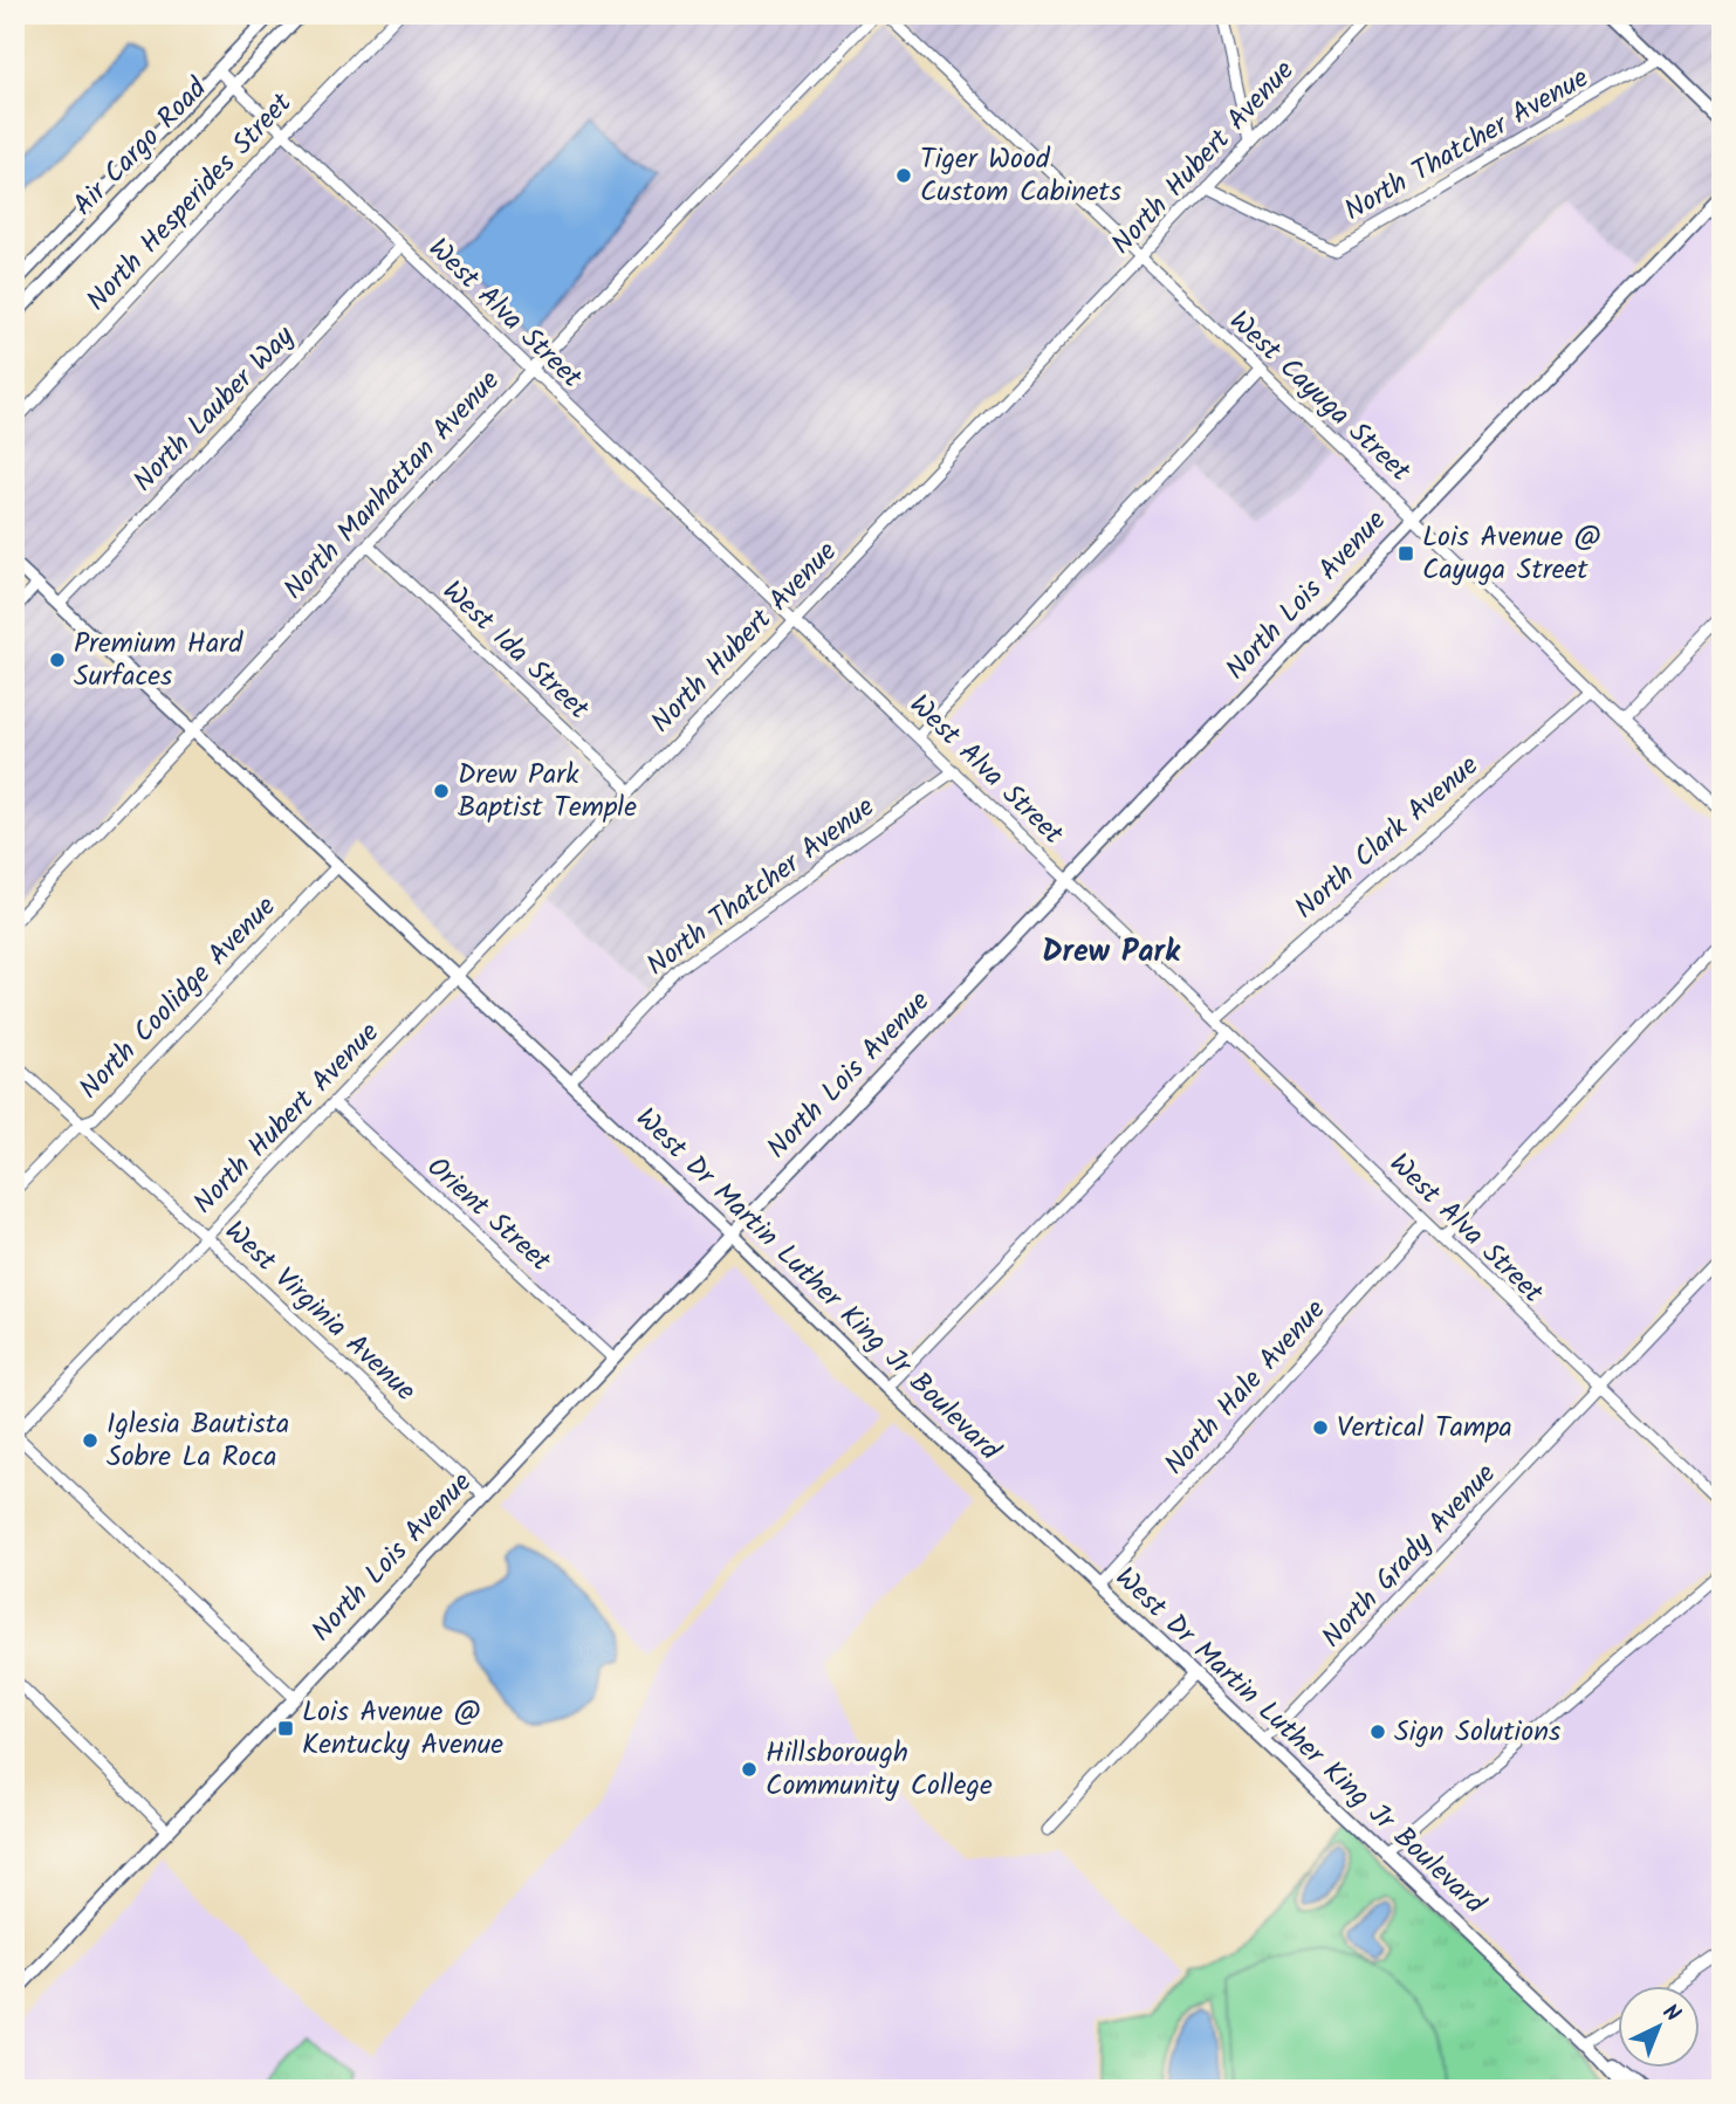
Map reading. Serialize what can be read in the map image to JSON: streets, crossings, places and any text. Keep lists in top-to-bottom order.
{
  "streets": {
    "street": [
      "North Thatcher Avenue",
      "Air Cargo Road",
      "North Hubert Avenue",
      "North Hesperides Street",
      "West Alva Street",
      "West Cayuga Street",
      "North Lauber Way",
      "North Manhattan Avenue",
      "North Lois Avenue",
      "West Ida Street",
      "North Clark Avenue",
      "North Coolidge Avenue",
      "Orient Street",
      "West Dr Martin Luther King Jr Boulevard",
      "West Virginia Avenue",
      "North Hale Avenue",
      "North Grady Avenue"
    ]
  },
  "crossings": [
    ["North Thatcher Avenue", "North Hubert Avenue"],
    ["North Thatcher Avenue", "West Alva Street"],
    ["North Thatcher Avenue", "West Dr Martin Luther King Jr Boulevard"],
    ["Air Cargo Road", "West Alva Street"],
    ["North Hubert Avenue", "West Alva Street"],
    ["North Hubert Avenue", "West Cayuga Street"],
    ["North Hubert Avenue", "West Ida Street"],
    ["North Hubert Avenue", "Orient Street"],
    ["North Hubert Avenue", "West Dr Martin Luther King Jr Boulevard"],
    ["North Hubert Avenue", "West Virginia Avenue"],
    ["North Hesperides Street", "West Alva Street"],
    ["West Alva Street", "North Lauber Way"],
    ["West Alva Street", "North Manhattan Avenue"],
    ["West Alva Street", "North Lois Avenue"],
    ["West Alva Street", "North Clark Avenue"],
    ["West Alva Street", "North Hale Avenue"],
    ["West Alva Street", "North Grady Avenue"],
    ["West Cayuga Street", "North Lois Avenue"],
    ["West Cayuga Street", "North Clark Avenue"],
    ["North Lauber Way", "West Dr Martin Luther King Jr Boulevard"],
    ["North Manhattan Avenue", "West Ida Street"],
    ["North Manhattan Avenue", "West Dr Martin Luther King Jr Boulevard"],
    ["North Lois Avenue", "Orient Street"],
    ["North Lois Avenue", "West Dr Martin Luther King Jr Boulevard"],
    ["North Lois Avenue", "West Virginia Avenue"],
    ["North Coolidge Avenue", "West Dr Martin Luther King Jr Boulevard"],
    ["North Coolidge Avenue", "West Virginia Avenue"],
    ["West Dr Martin Luther King Jr Boulevard", "North Hale Avenue"],
    ["West Dr Martin Luther King Jr Boulevard", "North Grady Avenue"]
  ],
  "districts": ["Drew Park"],
  "places": {
    "other": [
      "Tiger Wood Custom Cabinets",
      "Premium Hard Surfaces",
      "Drew Park Baptist Temple",
      "Vertical Tampa",
      "Iglesia Bautista Sobre La Roca",
      "Sign Solutions",
      "Hillsborough Community College"
    ],
    "transit": ["Lois Avenue @ Cayuga Street", "Lois Avenue @ Kentucky Avenue"]
  },
  "north": "top right"
}
